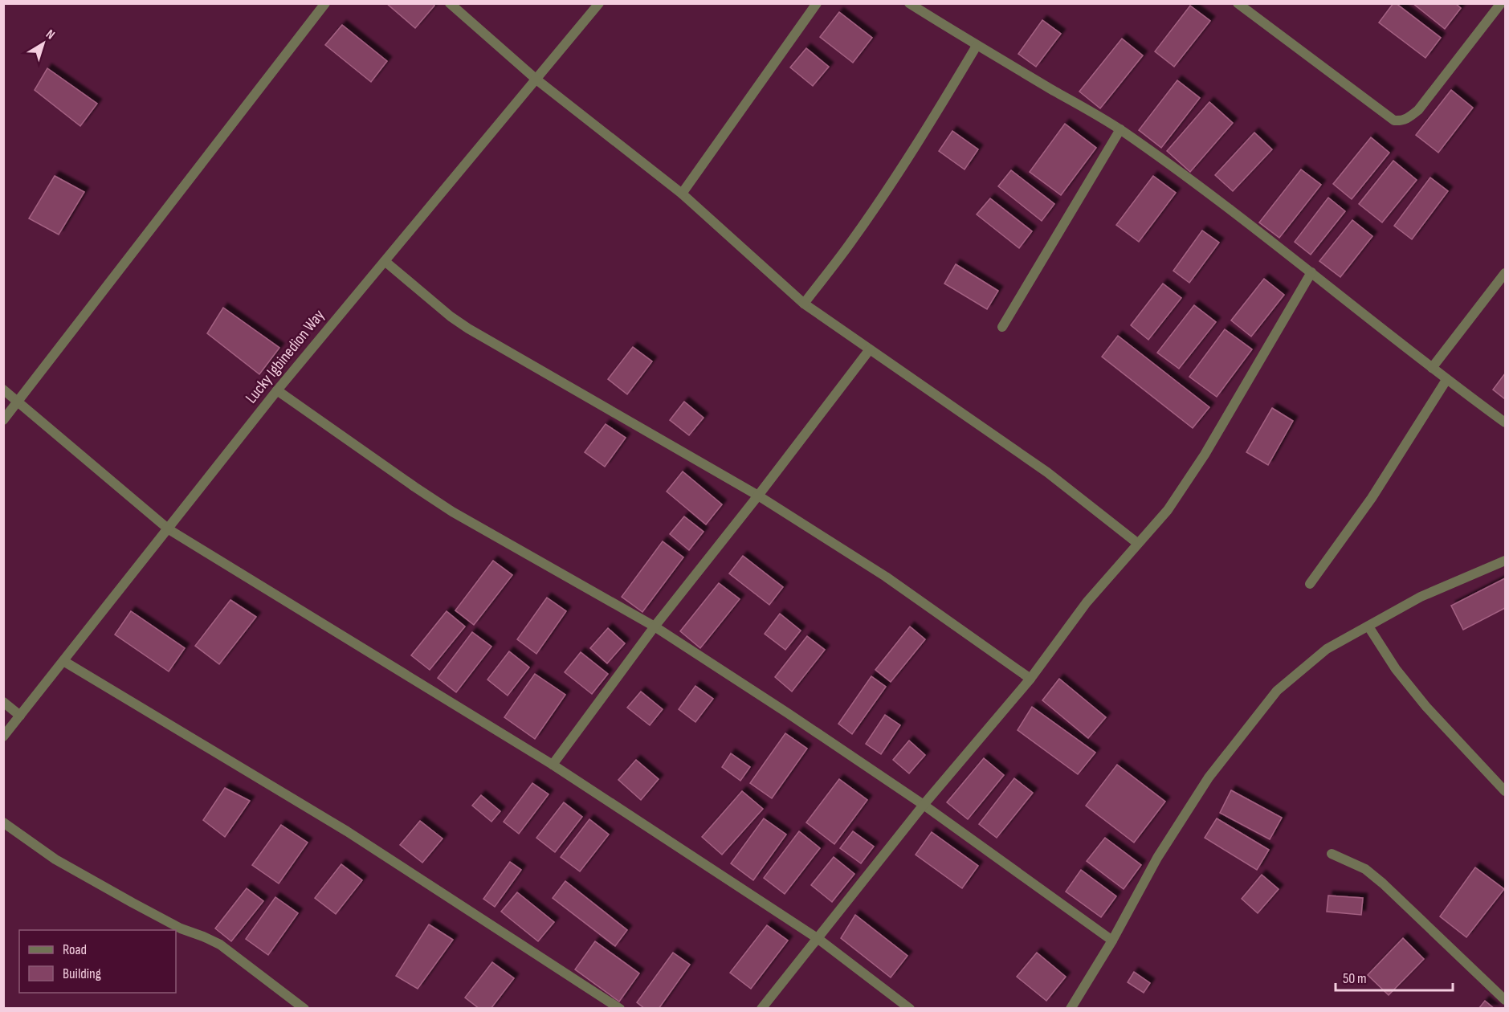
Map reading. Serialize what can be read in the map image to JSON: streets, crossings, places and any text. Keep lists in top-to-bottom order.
{
  "streets": {
    "street": ["Lucky Igbinedion Way"]
  },
  "legend": ["Road", "Building"],
  "scale_bar": "50 m",
  "north": "top right"
}
